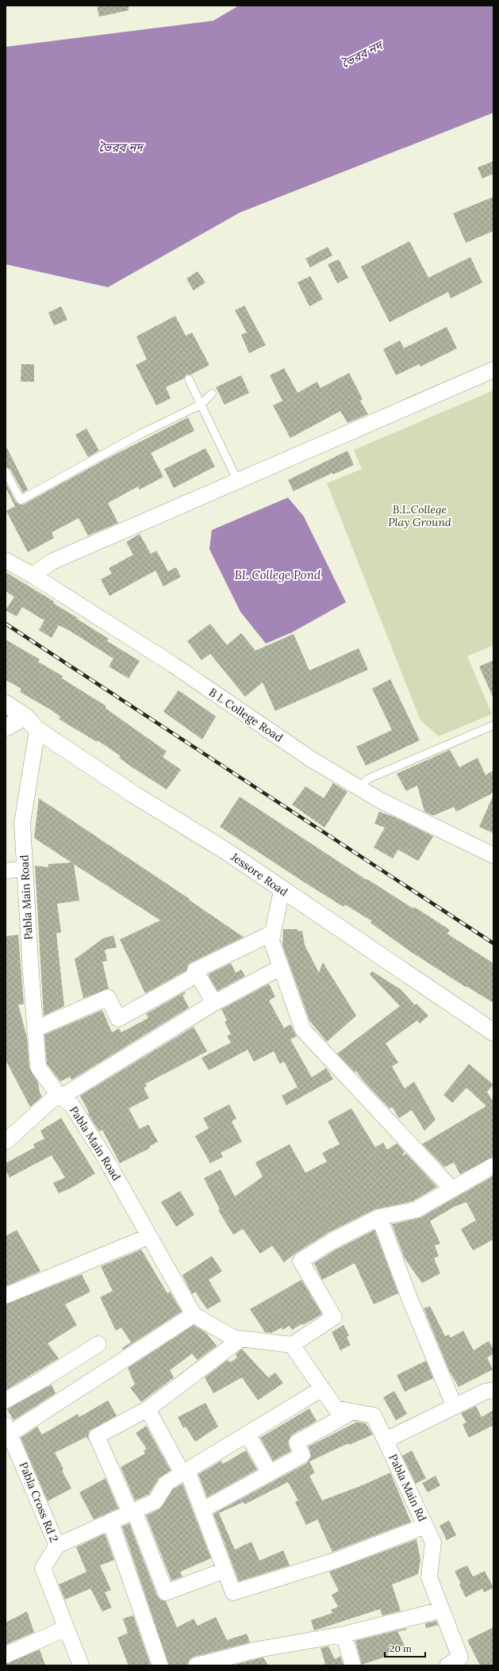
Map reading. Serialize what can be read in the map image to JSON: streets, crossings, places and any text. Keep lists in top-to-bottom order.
{
  "streets": {
    "highway": ["Jessore Road"],
    "street": [
      "B L College Road",
      "Pabla Main Road",
      "Pabla Main Rd",
      "Pabla Cross Rd 2"
    ]
  },
  "crossings": [
    ["Jessore Road", "Pabla Main Road"]
  ],
  "water": ["ভৈরব নদ", "BL College Pond"],
  "parks": ["B.L.College Play Ground"],
  "scale_bar": "20 m"
}
